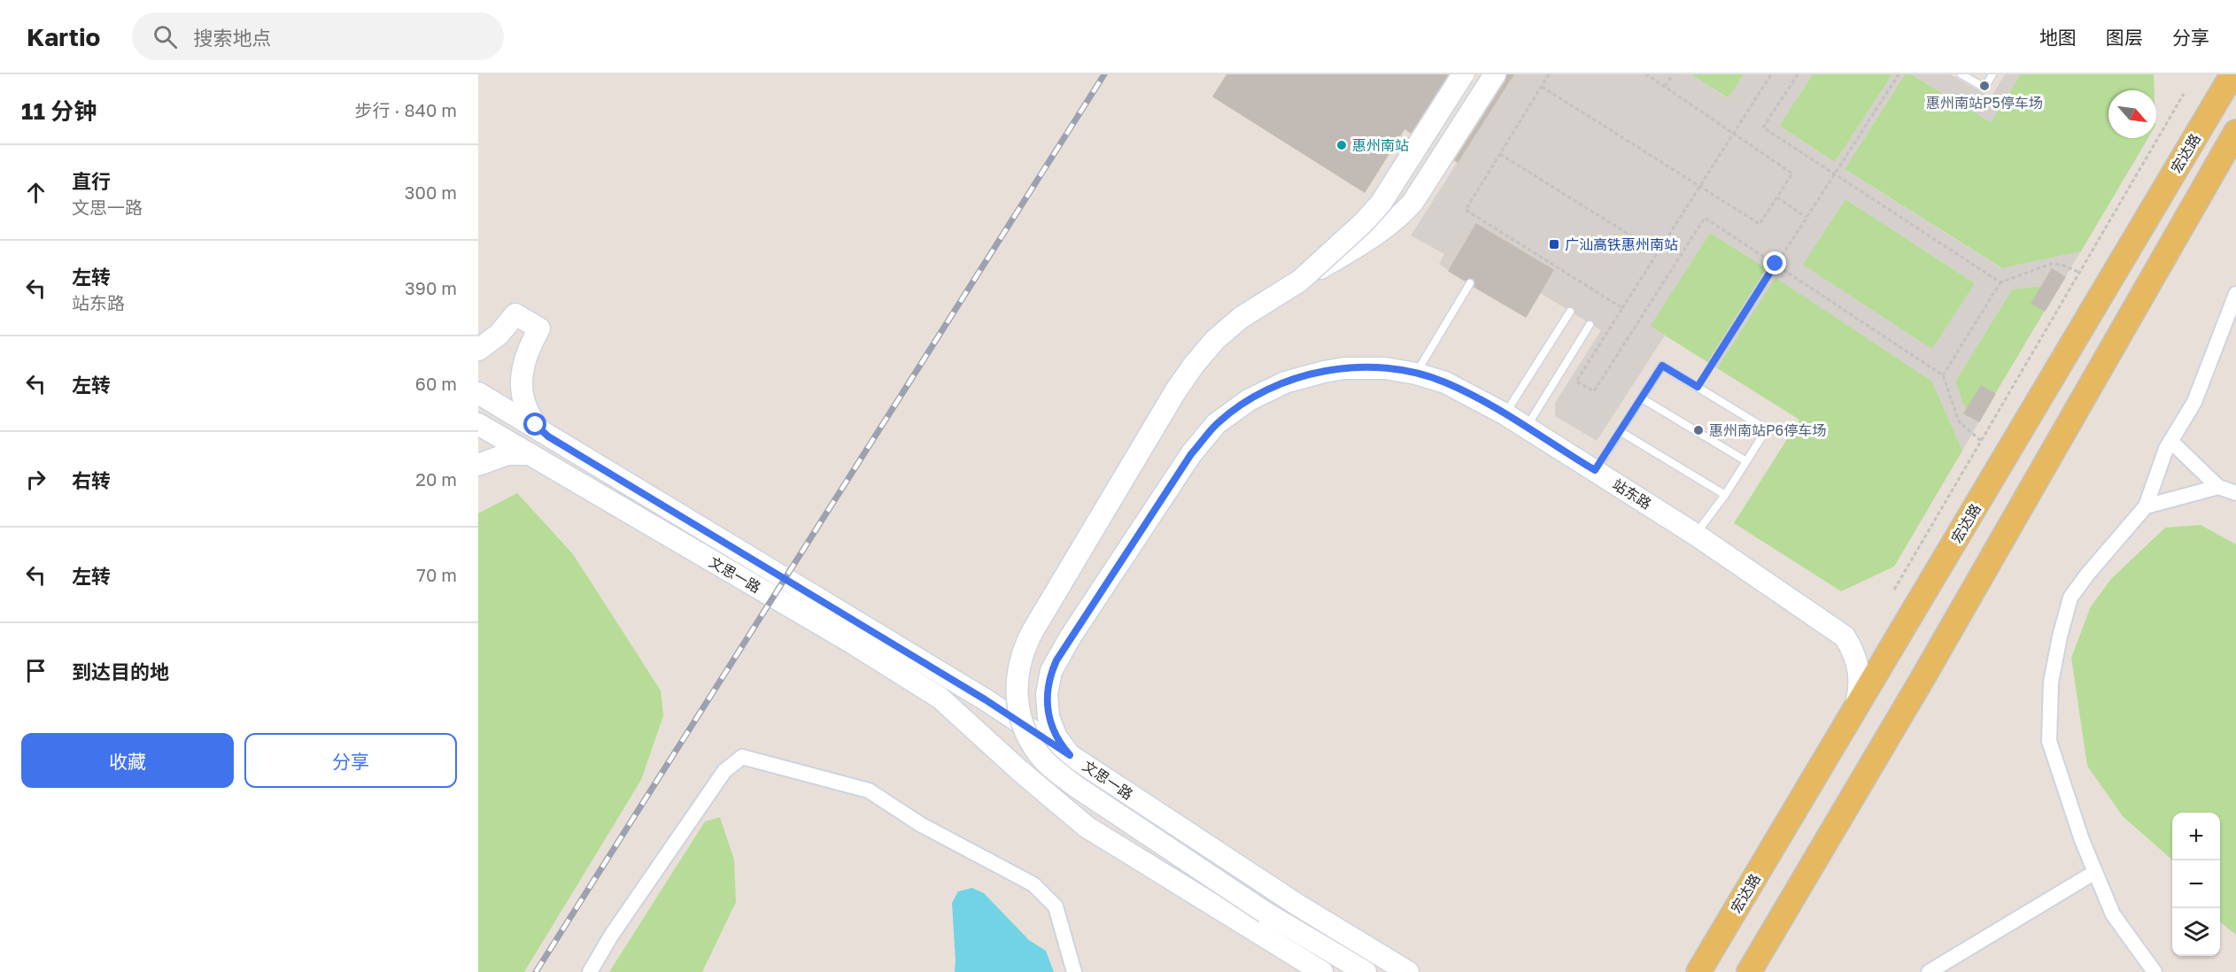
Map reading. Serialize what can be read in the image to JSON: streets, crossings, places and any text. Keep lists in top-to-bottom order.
{
  "streets": {
    "main road": ["宏达路"],
    "street": ["站东路", "文思一路"]
  },
  "crossings": [
    ["宏达路", "站东路"],
    ["站东路", "文思一路"]
  ],
  "places": {
    "other": ["惠州南站P5停车场", "惠州南站", "惠州南站P6停车场"],
    "transit": ["广汕高铁惠州南站"]
  },
  "north": "bottom right",
  "page": {
    "header": "Kartio",
    "search": "搜索地点",
    "nav": ["地图", "图层", "分享"],
    "heading": ["11 分钟", "步行 · 840 m"],
    "list": [
      ["直行", "文思一路", "300 m"],
      ["左转", "站东路", "390 m"],
      ["左转", "60 m"],
      ["右转", "20 m"],
      ["左转", "70 m"],
      "到达目的地"
    ],
    "buttons": ["收藏", "分享"],
    "map_buttons": ["+", "−"]
  }
}
